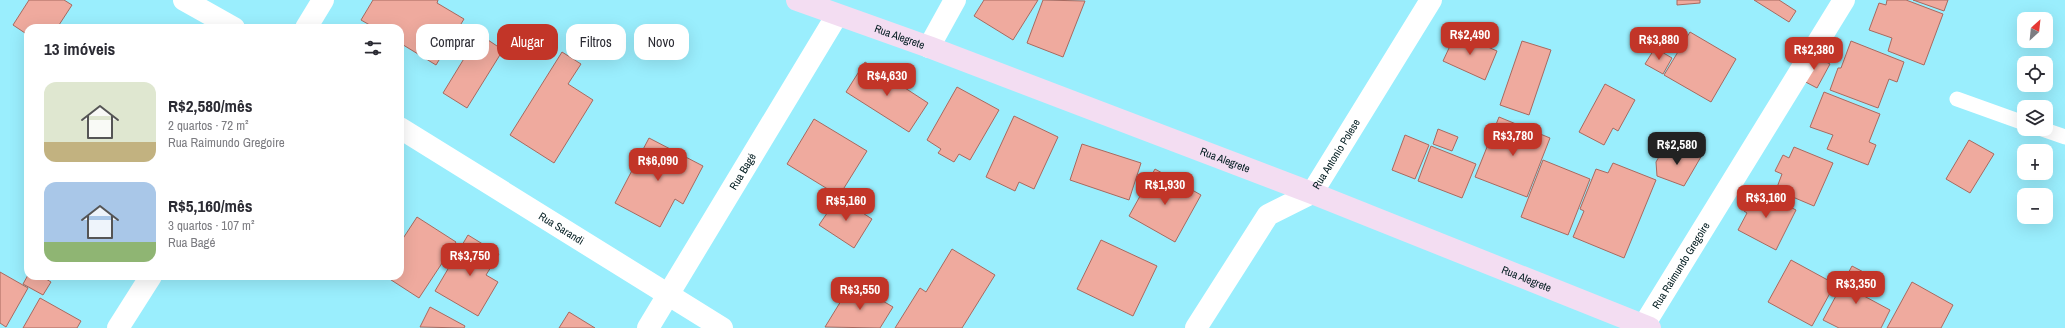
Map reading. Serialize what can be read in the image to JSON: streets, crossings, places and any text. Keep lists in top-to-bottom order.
{
  "streets": {
    "street": [
      "Rua Alegrete",
      "Rua Antonio Polese",
      "Rua Bagé",
      "Rua Sarandi",
      "Rua Raimundo Gregoire"
    ]
  },
  "crossings": [
    ["Rua Alegrete", "Rua Antonio Polese"],
    ["Rua Alegrete", "Rua Bagé"],
    ["Rua Alegrete", "Rua Raimundo Gregoire"],
    ["Rua Bagé", "Rua Sarandi"]
  ],
  "north": "top right",
  "page": {
    "map_buttons": ["+", "−"],
    "price": [
      "R$2,490",
      "R$3,880",
      "R$2,380",
      "R$4,630",
      "R$3,780",
      "R$2,580",
      "R$6,090",
      "R$1,930",
      "R$3,160",
      "R$5,160",
      "R$3,750",
      "R$3,350",
      "R$3,550"
    ],
    "chip": [
      "Comprar",
      "Alugar",
      "Filtros",
      "Novo"
    ],
    "heading": "13 imóveis",
    "list": [
      {
        "name": "R$2,580/mês",
        "note": "2 quartos · 72 m² · Rua Raimundo Gregoire"
      },
      {
        "name": "R$5,160/mês",
        "note": "3 quartos · 107 m² · Rua Bagé"
      }
    ]
  }
}
